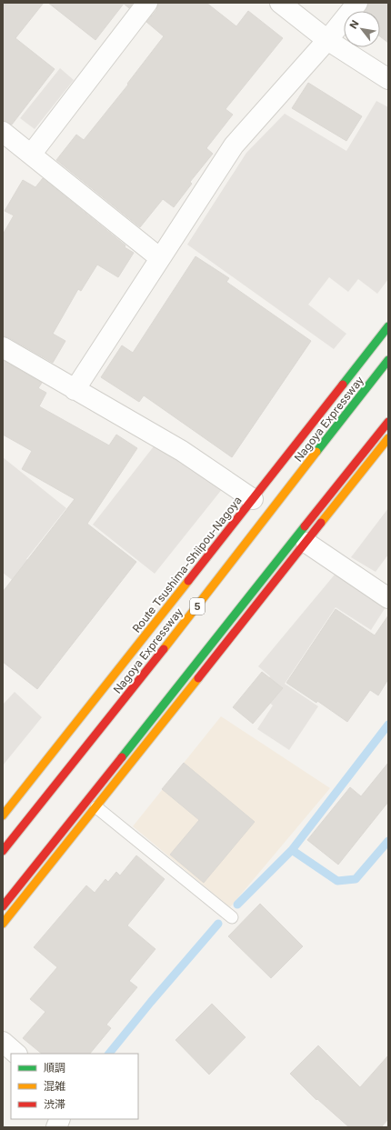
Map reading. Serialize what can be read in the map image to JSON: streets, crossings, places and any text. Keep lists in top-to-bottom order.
{
  "streets": {
    "main road": ["Nagoya Expressway", "Route Tsushima-Shiipou-Nagoya", "5"]
  },
  "legend": ["順調", "混雑", "渋滞"],
  "north": "top left"
}
